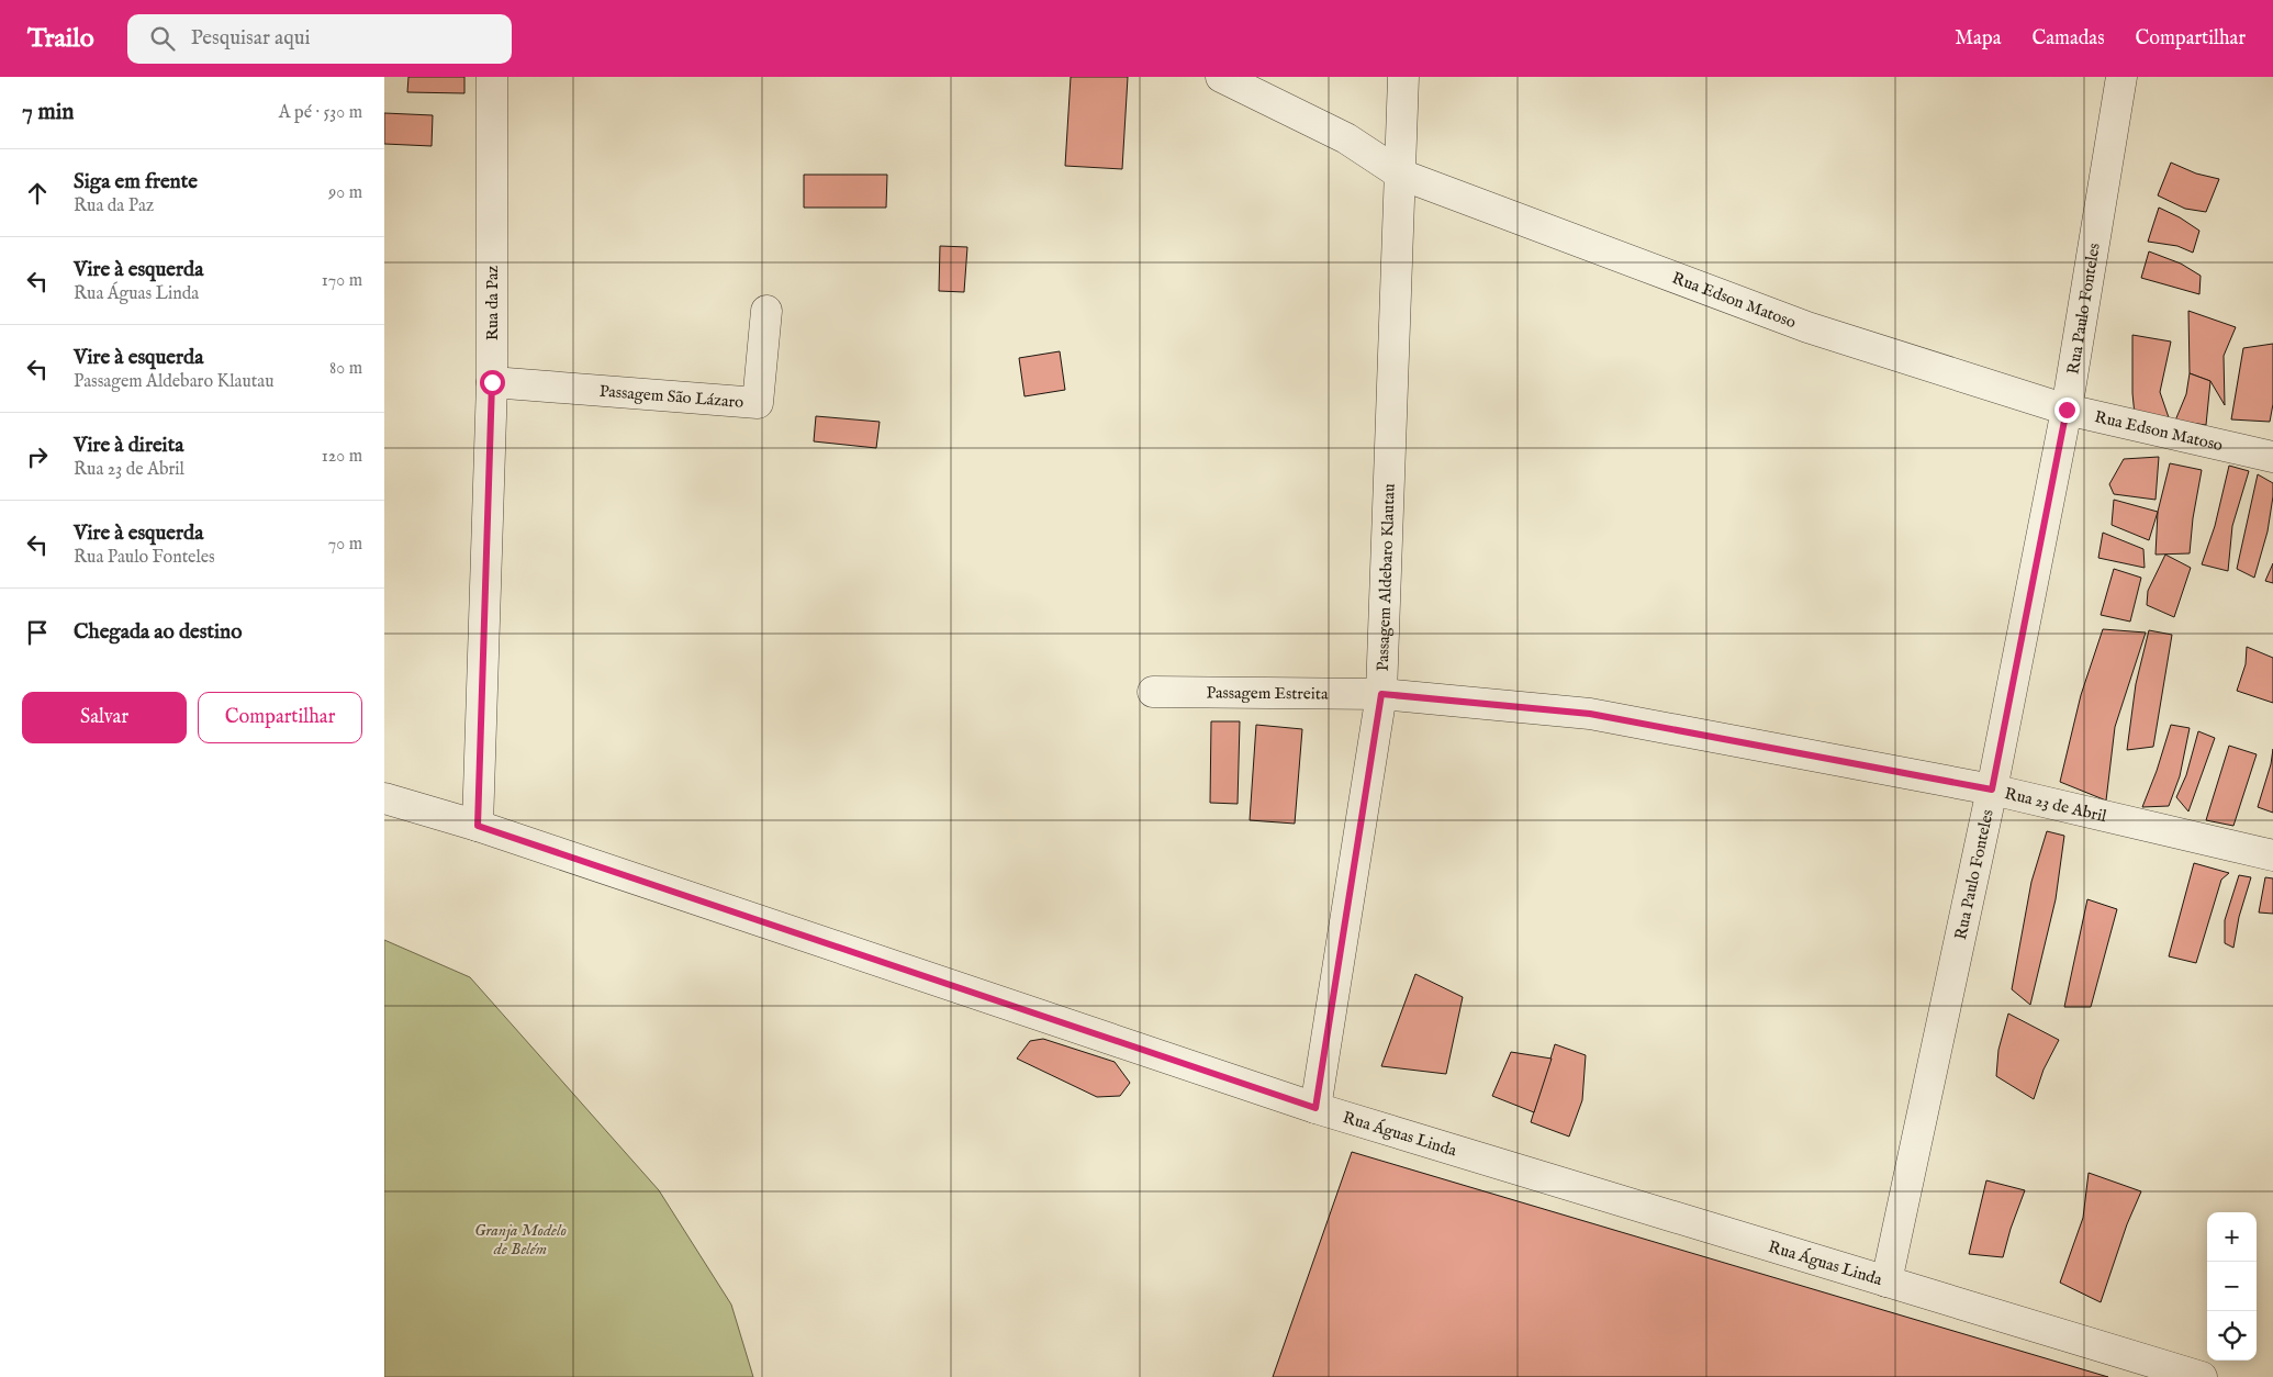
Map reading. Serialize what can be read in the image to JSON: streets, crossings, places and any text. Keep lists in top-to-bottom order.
{
  "streets": {
    "street": [
      "Rua Edson Matoso",
      "Rua da Paz",
      "Rua Paulo Fonteles",
      "Passagem São Lázaro",
      "Passagem Aldebaro Klautau",
      "Passagem Estreita",
      "Rua 23 de Abril",
      "Rua Águas Linda"
    ]
  },
  "crossings": [
    ["Rua Edson Matoso", "Rua Paulo Fonteles"],
    ["Rua Edson Matoso", "Passagem Aldebaro Klautau"],
    ["Rua da Paz", "Passagem São Lázaro"],
    ["Rua da Paz", "Rua Águas Linda"],
    ["Rua Paulo Fonteles", "Rua 23 de Abril"],
    ["Rua Paulo Fonteles", "Rua Águas Linda"],
    ["Passagem Aldebaro Klautau", "Passagem Estreita"],
    ["Passagem Aldebaro Klautau", "Rua 23 de Abril"],
    ["Passagem Aldebaro Klautau", "Rua Águas Linda"],
    ["Passagem Estreita", "Rua 23 de Abril"]
  ],
  "parks": ["Granja Modelo de Belém"],
  "page": {
    "header": "Trailo",
    "search": "Pesquisar aqui",
    "nav": ["Mapa", "Camadas", "Compartilhar"],
    "heading": ["7 min", "A pé · 530 m"],
    "list": [
      ["Siga em frente", "Rua da Paz", "90 m"],
      ["Vire à esquerda", "Rua Águas Linda", "170 m"],
      ["Vire à esquerda", "Passagem Aldebaro Klautau", "80 m"],
      ["Vire à direita", "Rua 23 de Abril", "120 m"],
      ["Vire à esquerda", "Rua Paulo Fonteles", "70 m"],
      "Chegada ao destino"
    ],
    "buttons": ["Salvar", "Compartilhar"],
    "map_buttons": ["+", "−"]
  }
}
